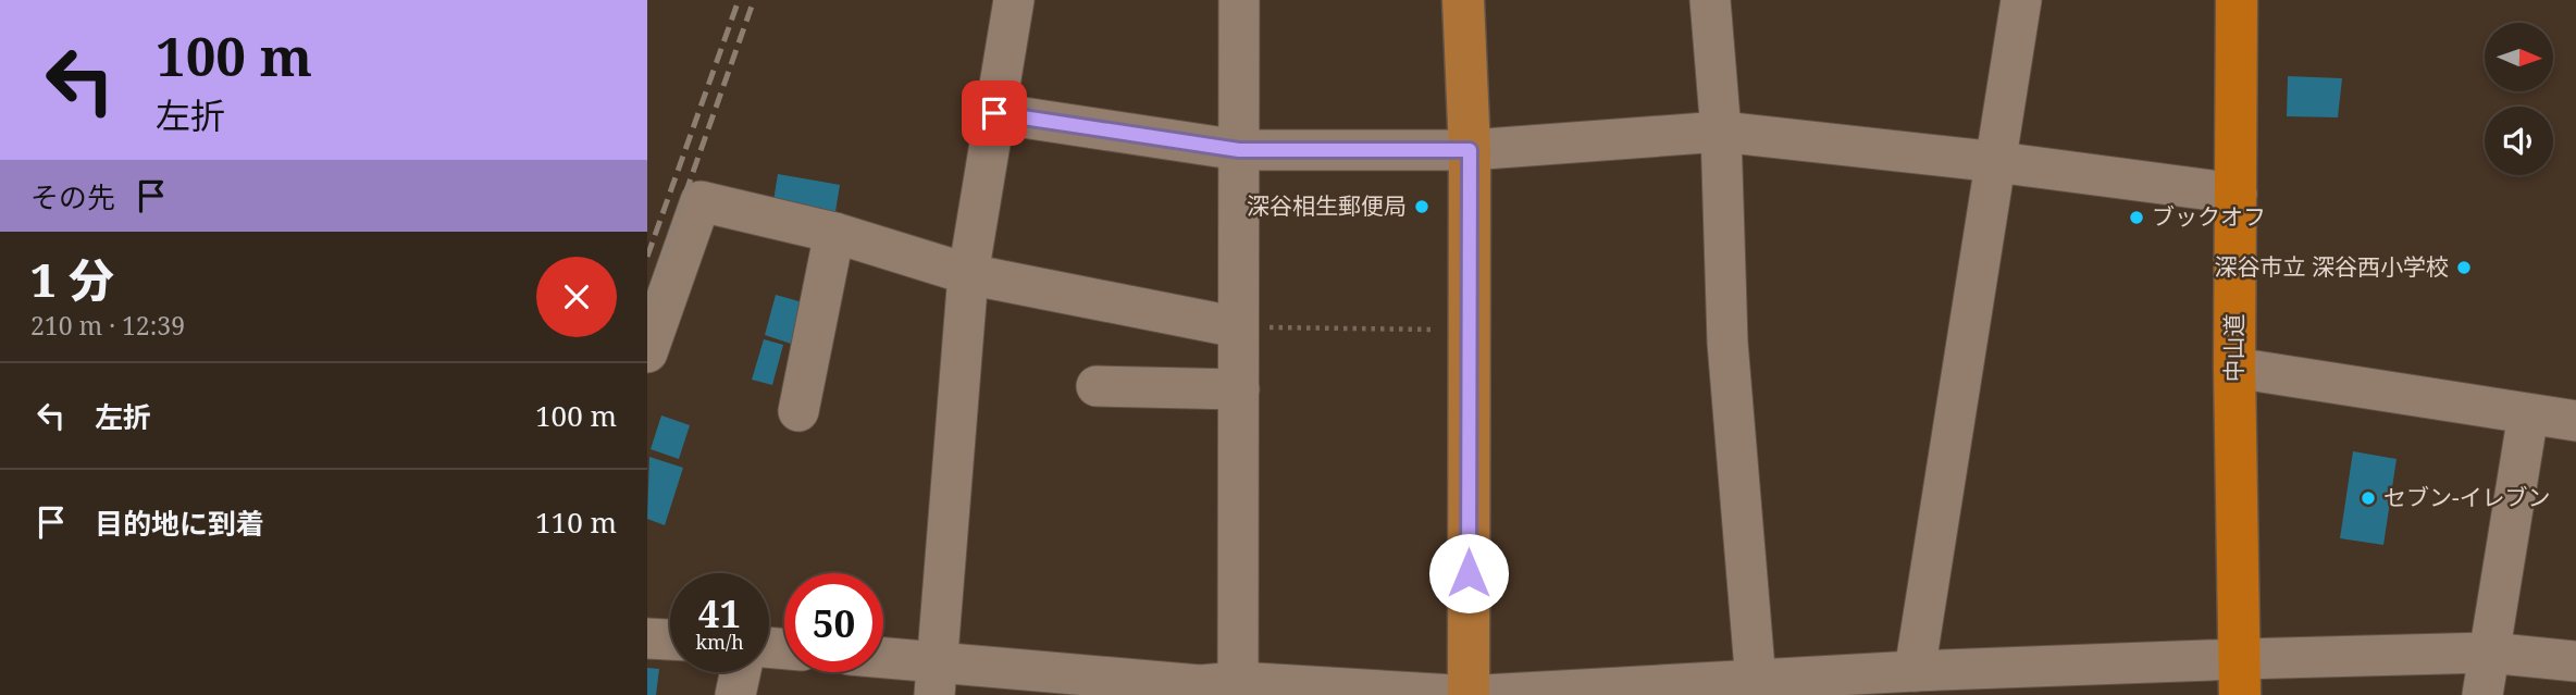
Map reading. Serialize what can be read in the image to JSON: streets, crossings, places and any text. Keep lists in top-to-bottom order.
{
  "streets": {
    "highway": ["中山道"]
  },
  "places": [
    "深谷相生郵便局",
    "ブックオフ",
    "深谷市立 深谷西小学校",
    "セブン-イレブン"
  ],
  "north": "right",
  "page": {
    "turn": ["100 m", "左折"],
    "then": "その先",
    "heading": ["1 分", "210 m · 12:39"],
    "list": [
      {
        "name": "左折",
        "value": "100 m"
      },
      {
        "name": "目的地に到着",
        "value": "110 m"
      }
    ],
    "speed": "41 km/h",
    "limit": "50"
  }
}
